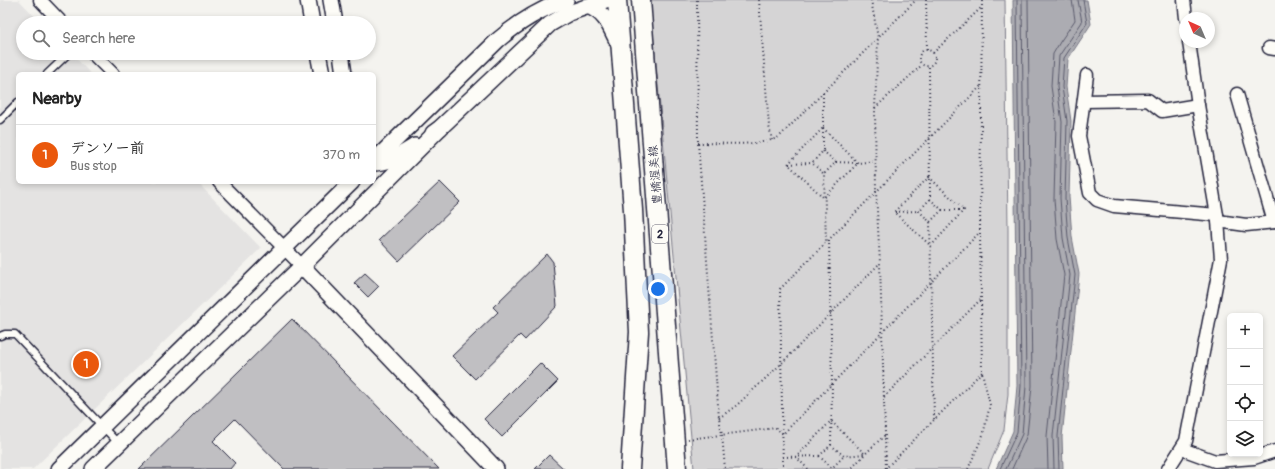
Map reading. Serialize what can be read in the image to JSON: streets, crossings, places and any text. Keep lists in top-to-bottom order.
{
  "streets": {
    "main road": ["豊橋渥美線", "2"]
  },
  "north": "top left",
  "page": {
    "search": "Search here",
    "heading": "Nearby",
    "list": [
      {
        "mark": "1",
        "name": "デンソー前",
        "note": "Bus stop",
        "value": "370 m"
      }
    ],
    "map_buttons": ["+", "−"],
    "pins": "1"
  }
}
